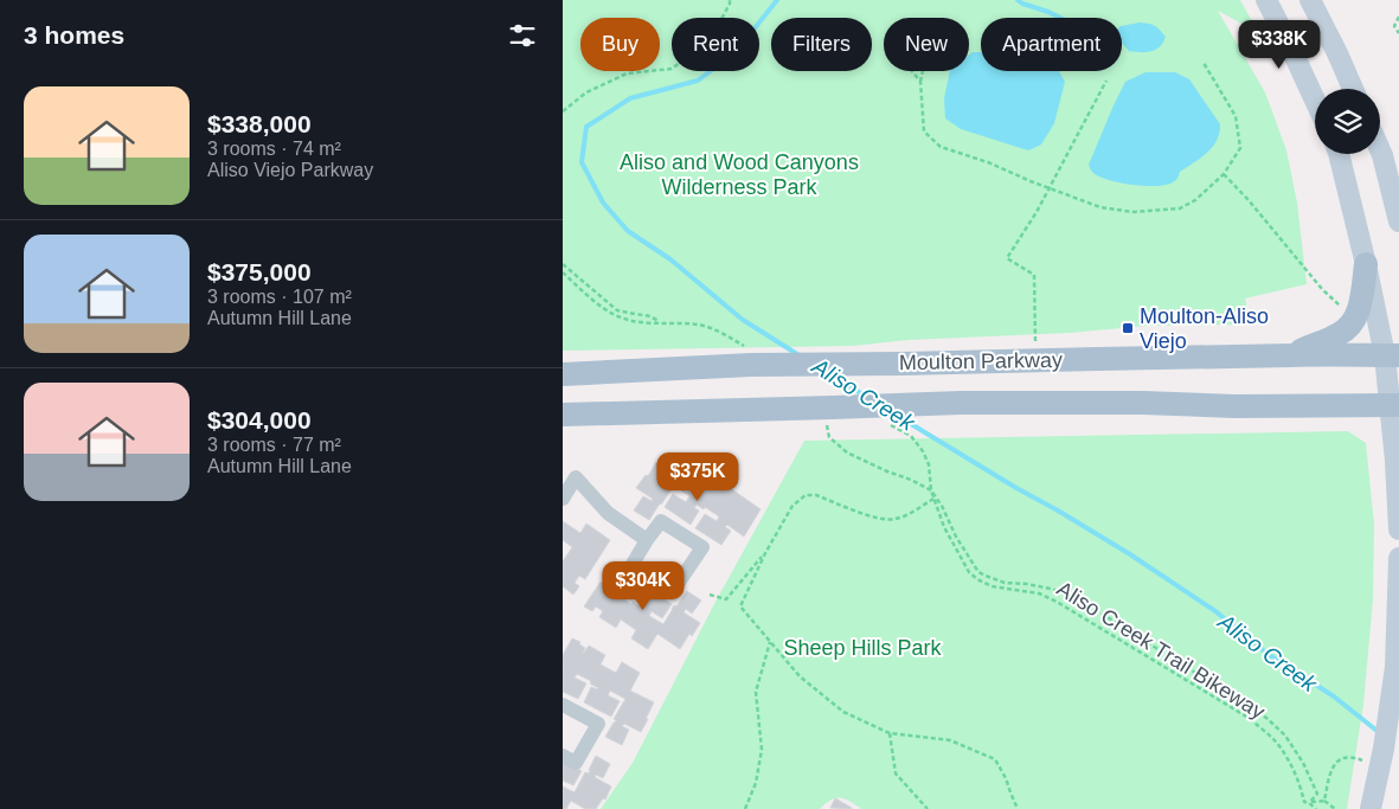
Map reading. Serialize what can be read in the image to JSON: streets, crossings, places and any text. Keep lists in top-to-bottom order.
{
  "streets": {
    "main road": ["Moulton Parkway"],
    "path": ["Aliso Creek Trail Bikeway"]
  },
  "water": ["Aliso Creek"],
  "parks": ["Aliso and Wood Canyons Wilderness Park", "Sheep Hills Park"],
  "places": {
    "transit": ["Moulton-Aliso Viejo"]
  },
  "page": {
    "heading": "3 homes",
    "chip": [
      "Buy",
      "Rent",
      "Filters",
      "New",
      "Apartment"
    ],
    "price": ["$338K", "$375K", "$304K"],
    "list": [
      {
        "name": "$338,000",
        "note": "3 rooms · 74 m² · Aliso Viejo Parkway"
      },
      {
        "name": "$375,000",
        "note": "3 rooms · 107 m² · Autumn Hill Lane"
      },
      {
        "name": "$304,000",
        "note": "3 rooms · 77 m² · Autumn Hill Lane"
      }
    ]
  }
}
